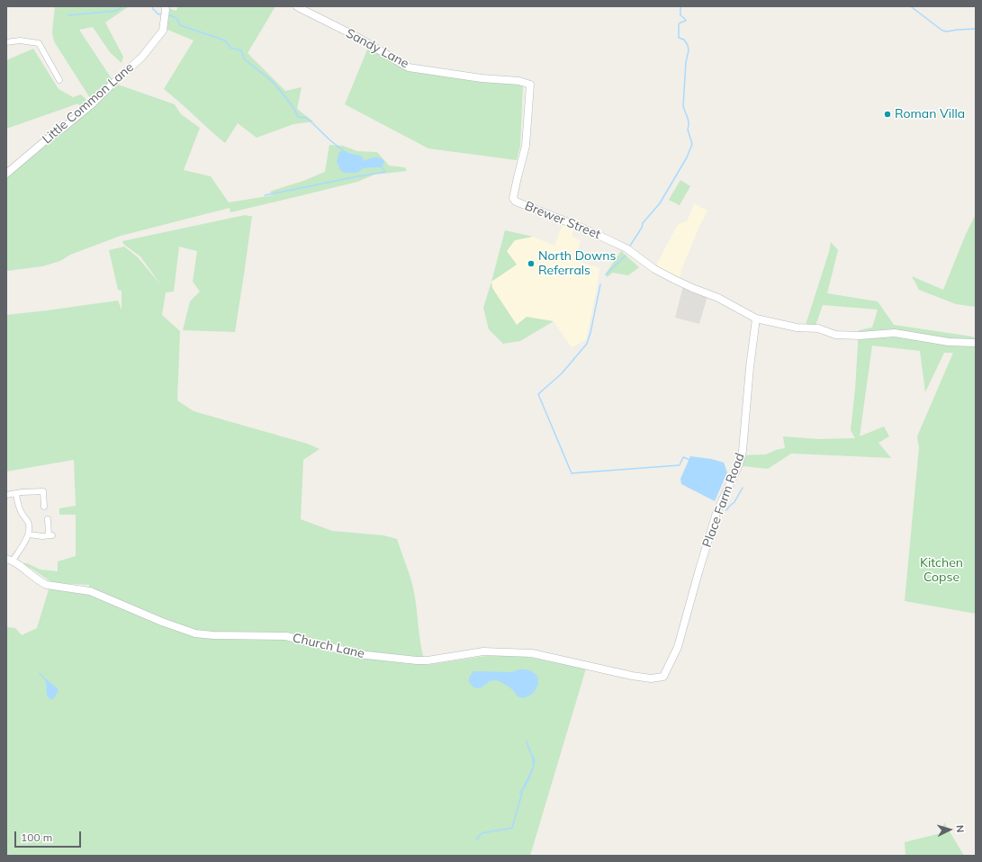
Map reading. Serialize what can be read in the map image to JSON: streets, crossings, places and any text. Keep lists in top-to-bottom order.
{
  "streets": {
    "street": [
      "Sandy Lane",
      "Little Common Lane",
      "Brewer Street",
      "Place Farm Road",
      "Church Lane"
    ]
  },
  "crossings": [
    ["Sandy Lane", "Brewer Street"],
    ["Brewer Street", "Place Farm Road"],
    ["Place Farm Road", "Church Lane"]
  ],
  "parks": ["Kitchen Copse"],
  "places": ["Roman Villa", "North Downs Referrals"],
  "scale_bar": "100 m",
  "north": "right"
}
